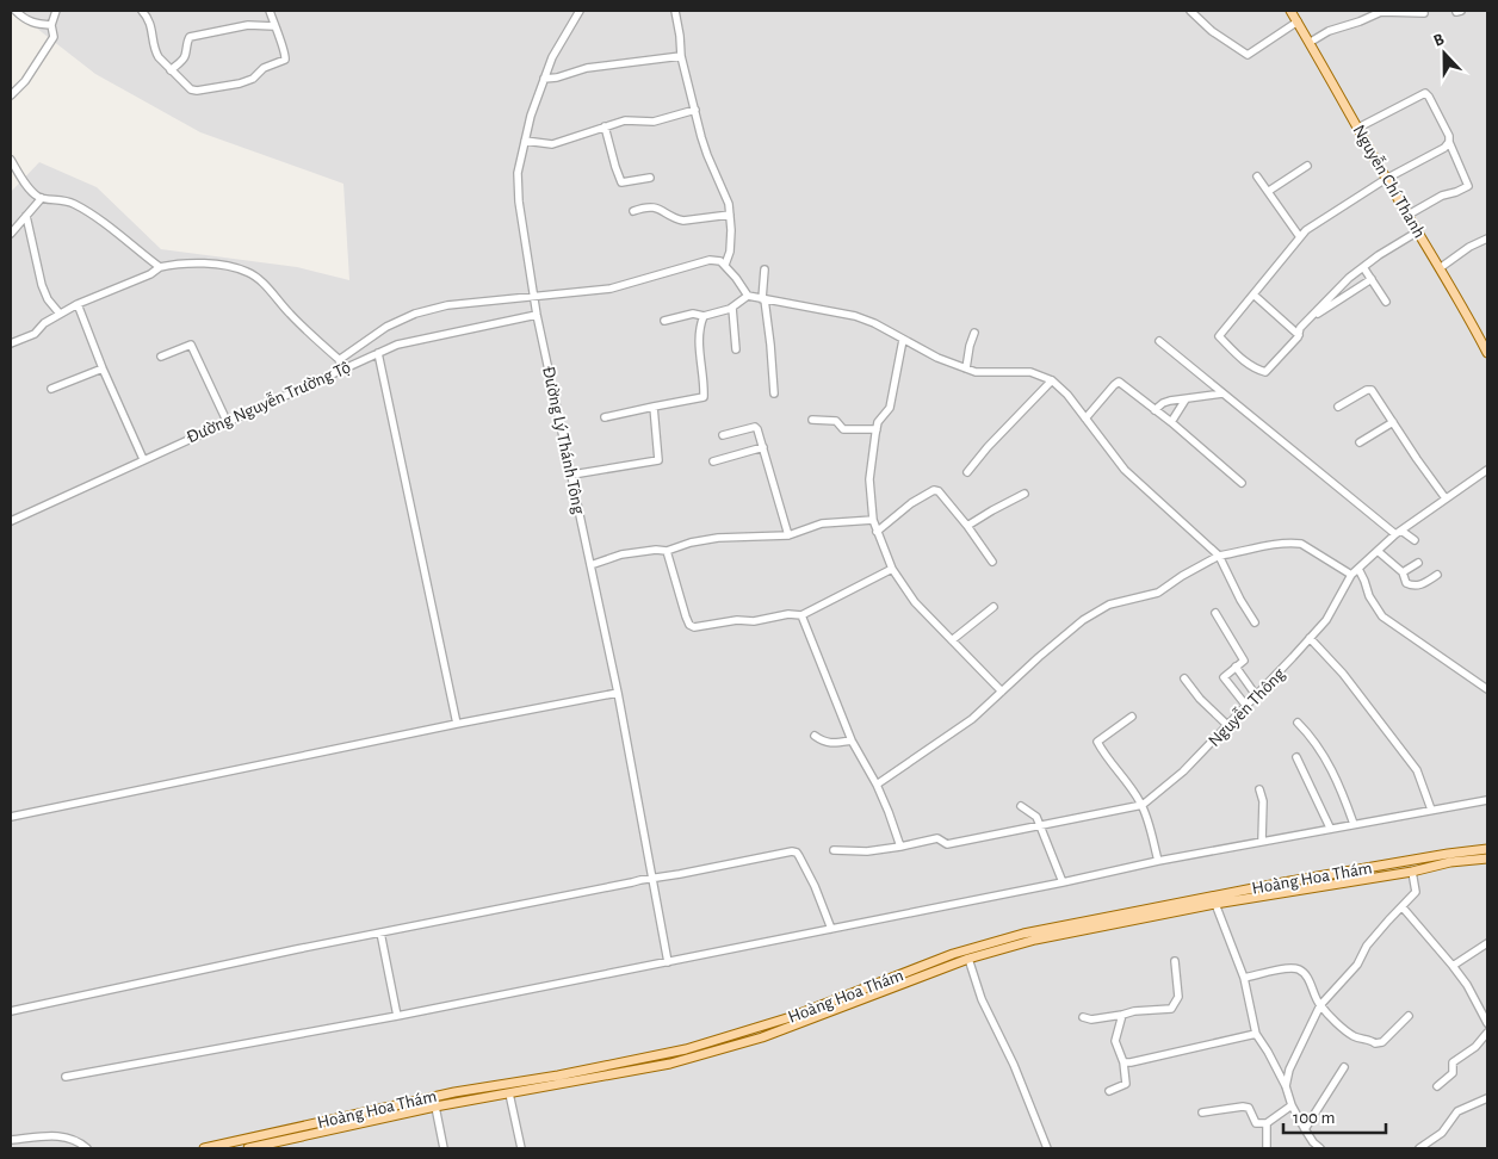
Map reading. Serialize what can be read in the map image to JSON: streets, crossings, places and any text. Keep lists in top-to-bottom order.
{
  "streets": {
    "main road": ["Nguyễn Chí Thanh", "Hoàng Hoa Thám"],
    "street": ["Đường Nguyễn Trường Tộ", "Đường Lý Thánh Tông", "Nguyễn Thông"]
  },
  "crossings": [
    ["Đường Nguyễn Trường Tộ", "Đường Lý Thánh Tông"]
  ],
  "scale_bar": "100 m",
  "north": "top"
}
